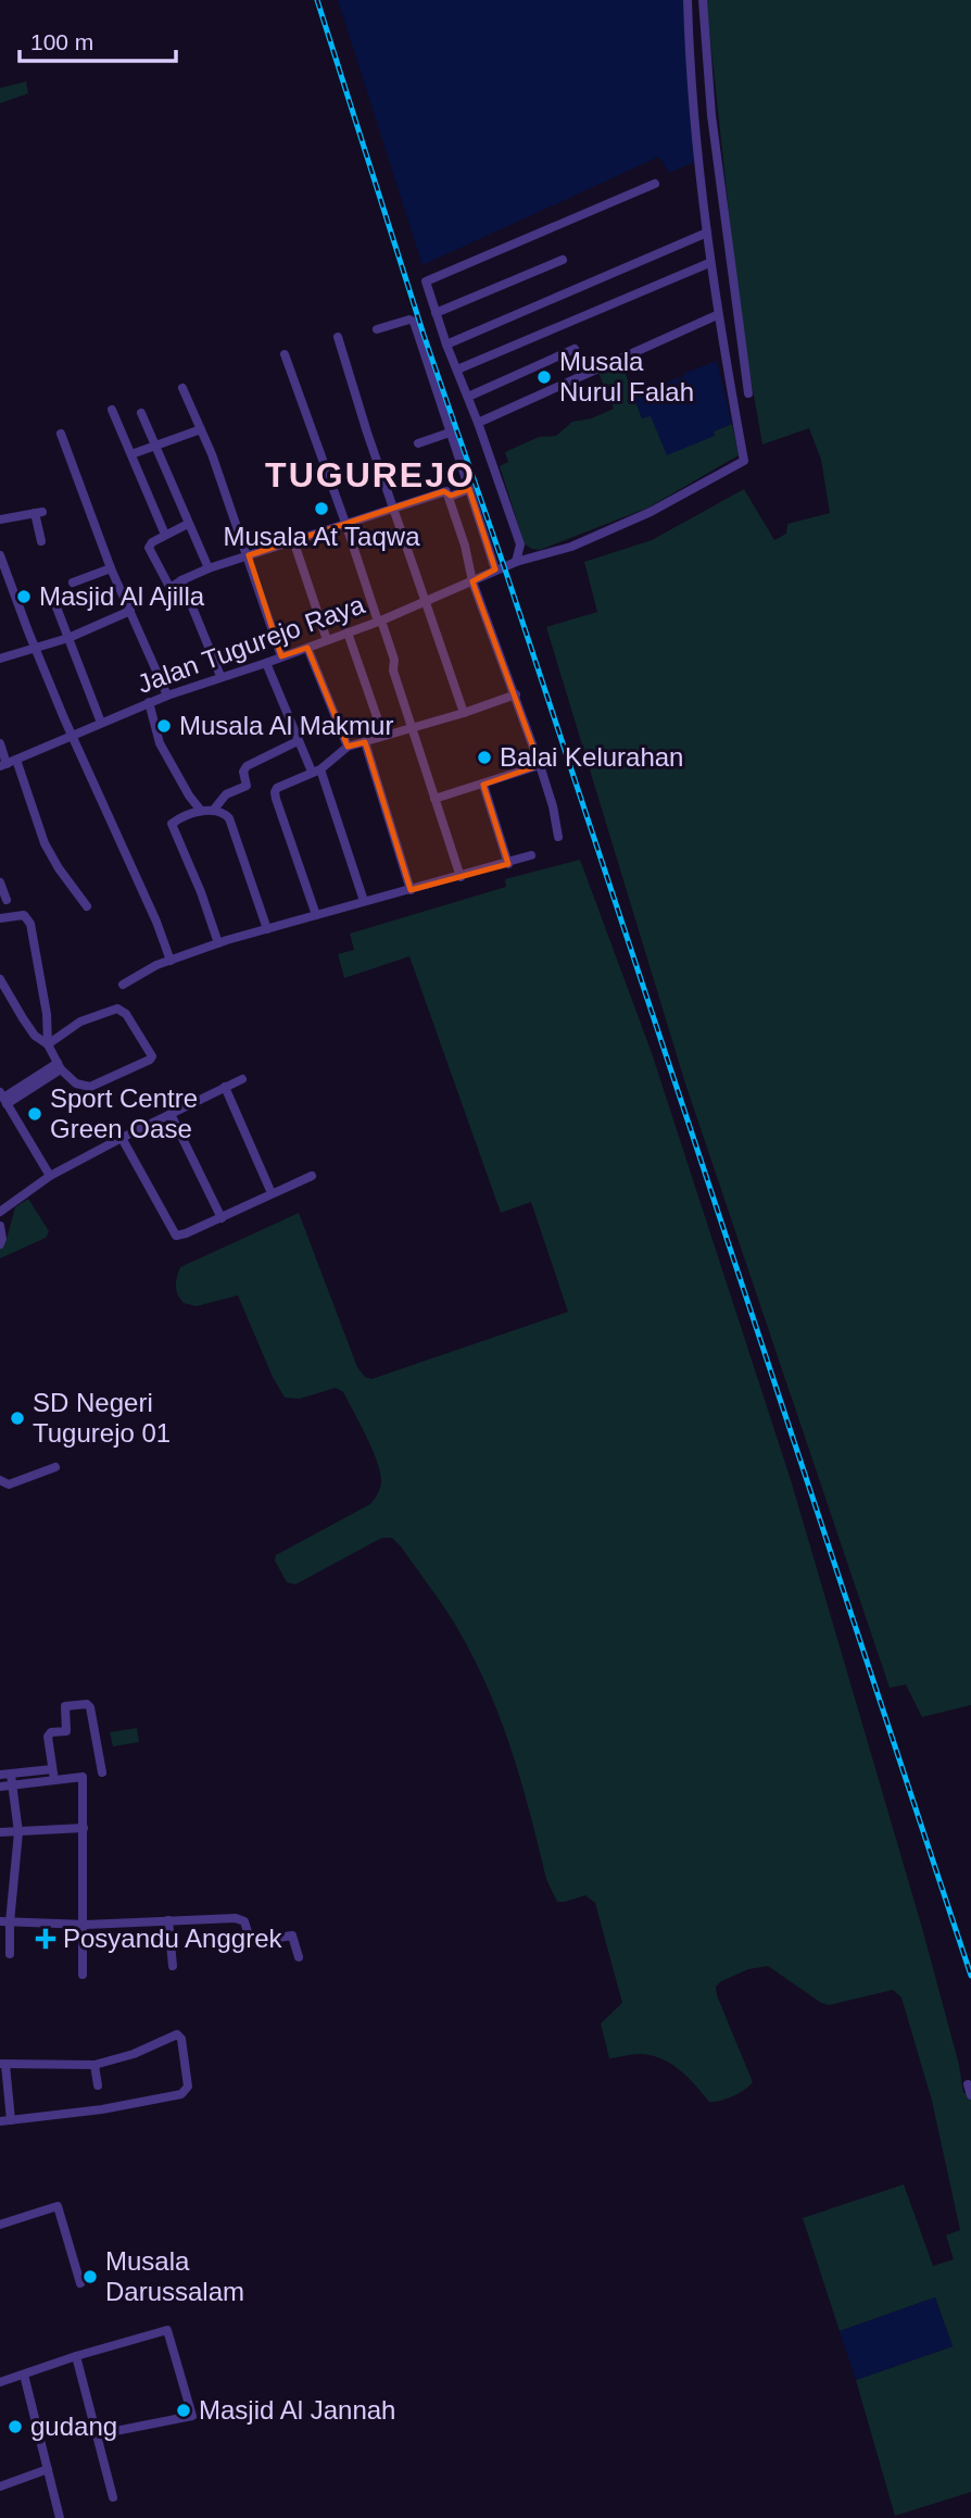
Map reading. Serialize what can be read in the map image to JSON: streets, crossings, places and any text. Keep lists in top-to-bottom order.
{
  "streets": {
    "street": ["Jalan Tugurejo Raya"]
  },
  "districts": ["TUGUREJO"],
  "places": {
    "other": [
      "Musala Nurul Falah",
      "Musala At Taqwa",
      "Masjid Al Ajilla",
      "Musala Al Makmur",
      "Balai Kelurahan",
      "Sport Centre Green Oase",
      "SD Negeri Tugurejo 01",
      "Musala Darussalam",
      "Masjid Al Jannah",
      "gudang"
    ],
    "health": ["Posyandu Anggrek"]
  },
  "scale_bar": "100 m"
}
